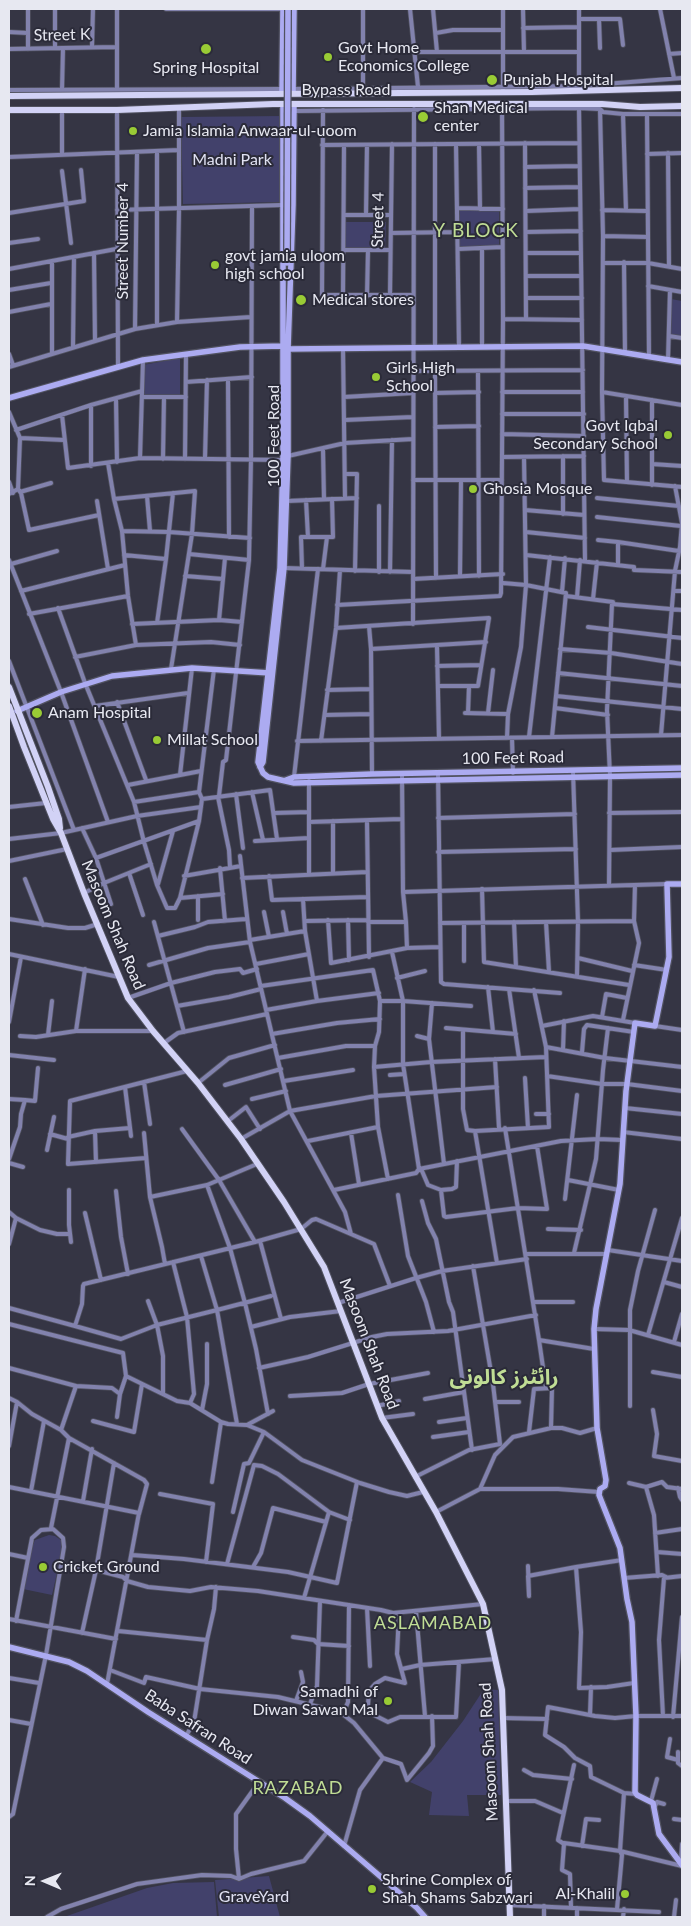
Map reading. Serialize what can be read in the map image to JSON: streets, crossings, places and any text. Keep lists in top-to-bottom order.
{
  "streets": {
    "main road": [
      "Bypass Road",
      "100 Feet Road",
      "Masoom Shah Road",
      "Baba Safran Road"
    ],
    "street": ["Street K", "Street 4", "Street Number 4"]
  },
  "crossings": [
    ["Bypass Road", "100 Feet Road"]
  ],
  "districts": [
    "Y BLOCK",
    "رائٹرز کالونی",
    "ASLAMABAD",
    "RAZABAD"
  ],
  "parks": ["Madni Park", "GraveYard"],
  "places": [
    "Spring Hospital",
    "Govt Home Economics College",
    "Punjab Hospital",
    "Shan Medical center",
    "Jamia Islamia Anwaar-ul-uoom",
    "govt jamia uloom high school",
    "Medical stores",
    "Girls High School",
    "Govt Iqbal Secondary School",
    "Ghosia Mosque",
    "Anam Hospital",
    "Millat School",
    "Cricket Ground",
    "Samadhi of Diwan Sawan Mal",
    "Shrine Complex of Shah Shams Sabzwari",
    "Al-Khalil"
  ],
  "north": "left"
}
